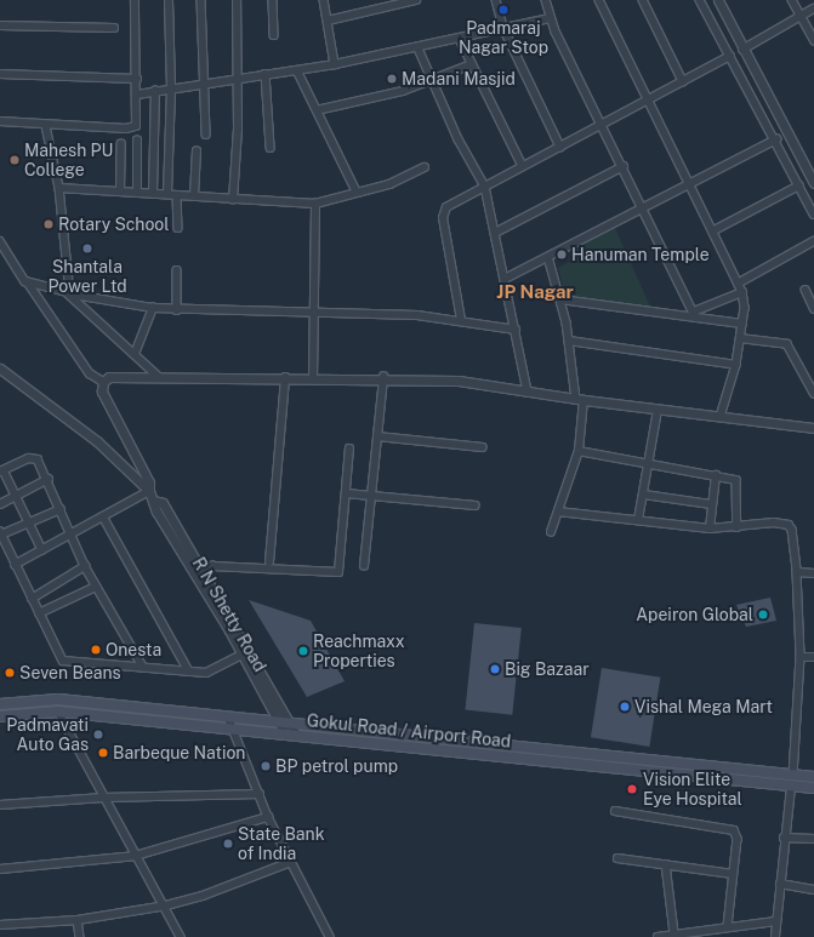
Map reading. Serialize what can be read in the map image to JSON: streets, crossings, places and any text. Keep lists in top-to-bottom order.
{
  "streets": {
    "main road": ["Gokul Road / Airport Road"],
    "street": ["R N Shetty Road"]
  },
  "crossings": [
    ["R N Shetty Road", "Gokul Road / Airport Road"]
  ],
  "districts": ["JP Nagar"],
  "places": [
    "Padmaraj Nagar Stop",
    "Madani Masjid",
    "Mahesh PU College",
    "Rotary School",
    "Shantala Power Ltd",
    "Hanuman Temple",
    "Apeiron Global",
    "Onesta",
    "Reachmaxx Properties",
    "Big Bazaar",
    "Seven Beans",
    "Vishal Mega Mart",
    "Padmavati Auto Gas",
    "Barbeque Nation",
    "BP petrol pump",
    "Vision Elite Eye Hospital",
    "State Bank of India"
  ]
}
